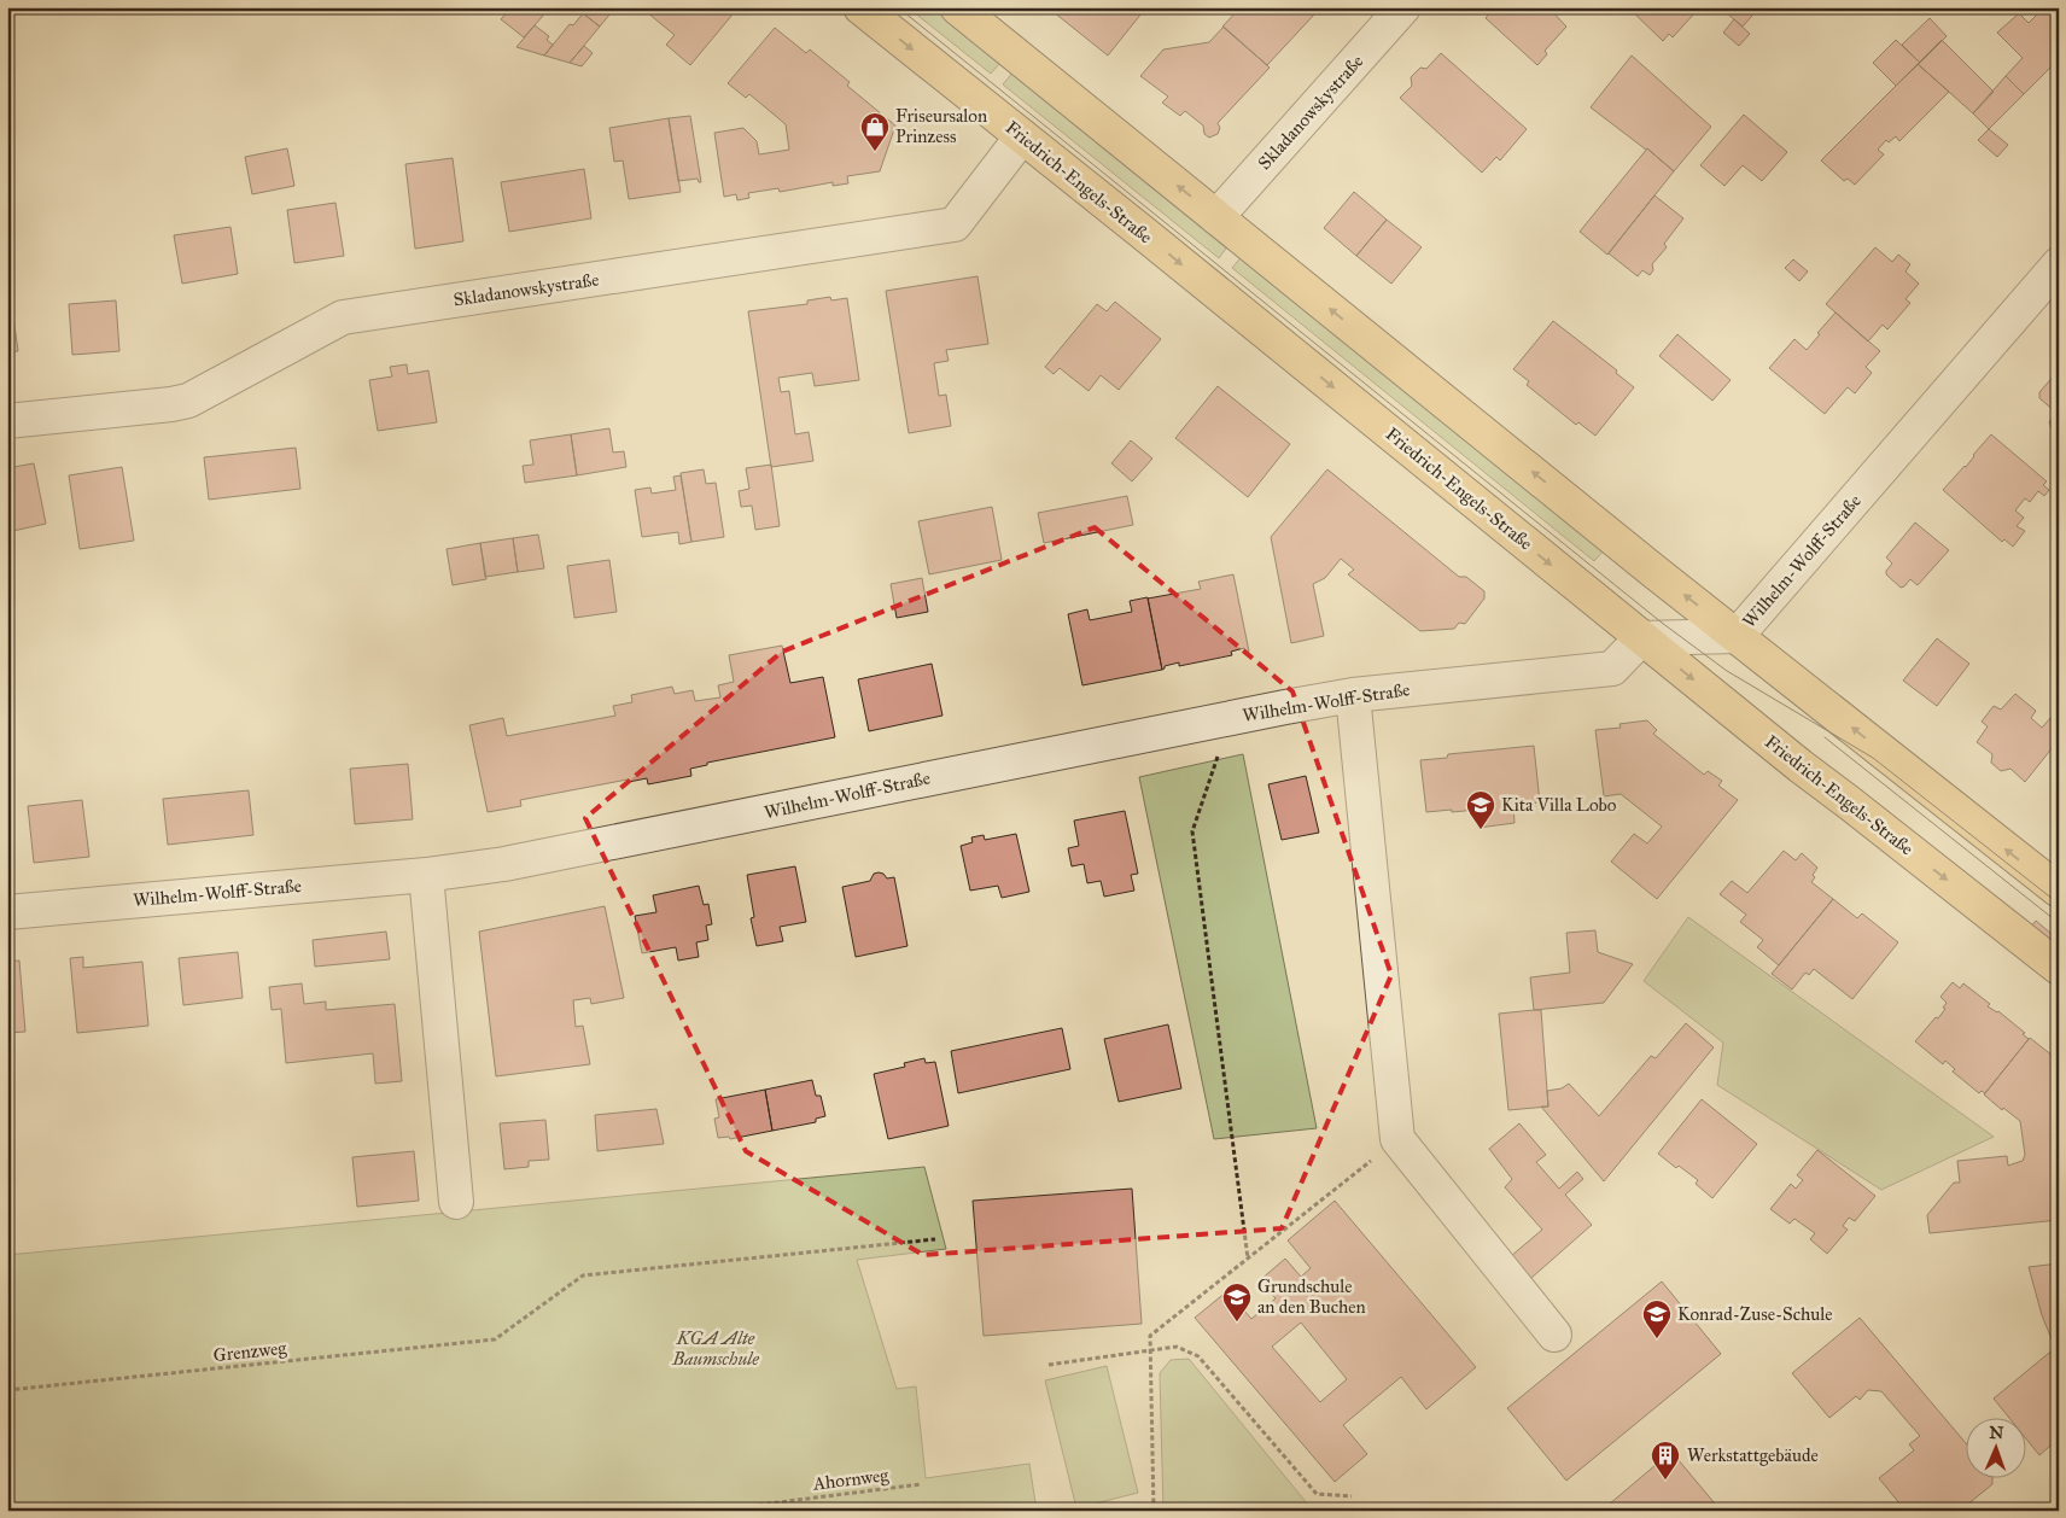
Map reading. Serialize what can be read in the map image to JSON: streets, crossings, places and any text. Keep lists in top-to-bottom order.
{
  "streets": {
    "main road": ["Friedrich-Engels-Straße"],
    "street": ["Skladanowskystraße", "Wilhelm-Wolff-Straße"],
    "path": ["Grenzweg", "Ahornweg"]
  },
  "crossings": [
    ["Skladanowskystraße", "Friedrich-Engels-Straße"],
    ["Friedrich-Engels-Straße", "Wilhelm-Wolff-Straße"]
  ],
  "parks": ["KGA Alte Baumschule"],
  "places": {
    "shop": ["Friseursalon Prinzess"],
    "school or university": ["Kita Villa Lobo", "Grundschule an den Buchen", "Konrad-Zuse-Schule"],
    "building": ["Werkstattgebäude"]
  },
  "north": "top"
}
